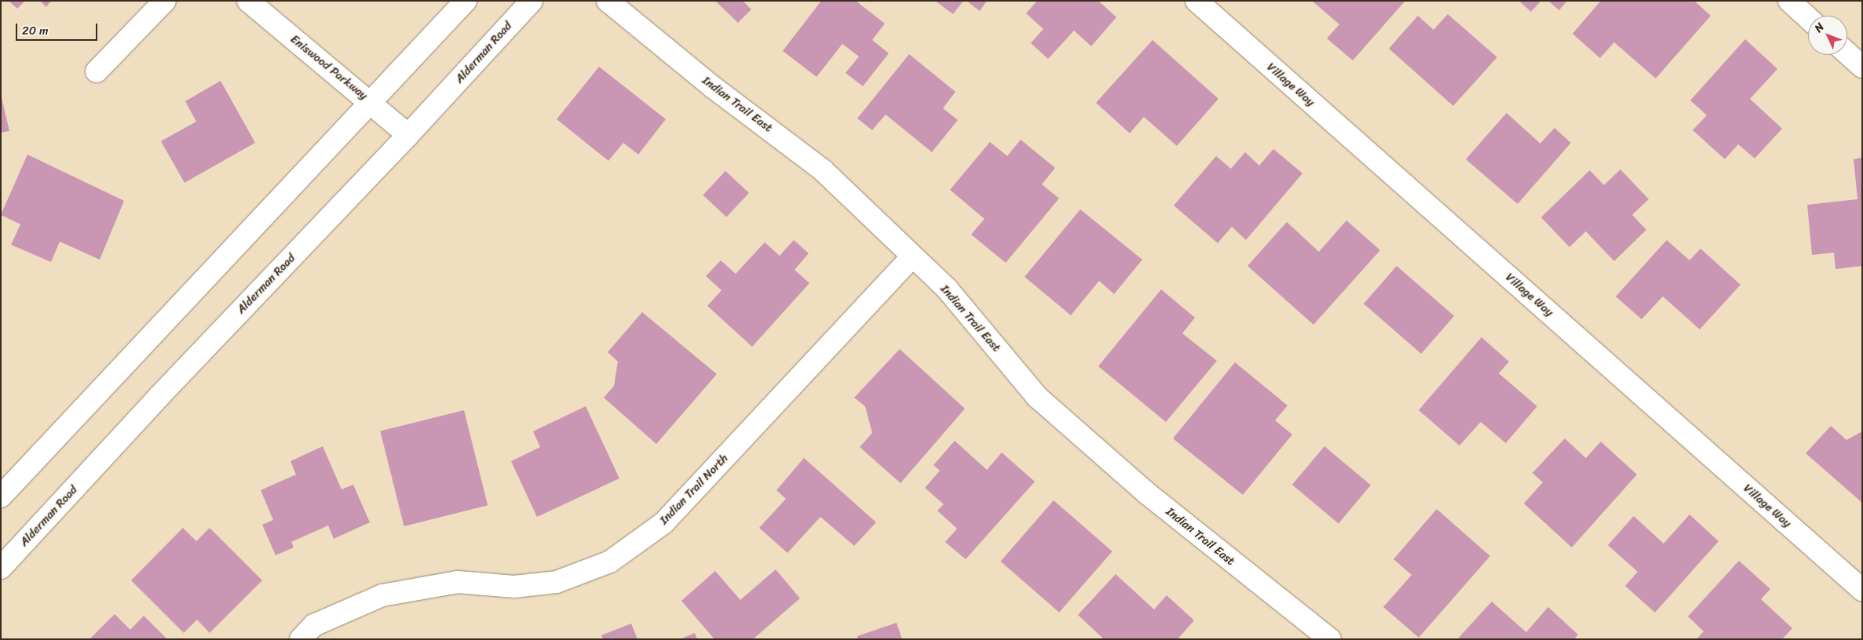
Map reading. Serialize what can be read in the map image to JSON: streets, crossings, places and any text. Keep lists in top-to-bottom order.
{
  "streets": {
    "street": [
      "Alderman Road",
      "Eniswood Parkway",
      "Village Way",
      "Indian Trail East",
      "Indian Trail North"
    ]
  },
  "crossings": [
    ["Alderman Road", "Eniswood Parkway"],
    ["Indian Trail East", "Indian Trail North"]
  ],
  "scale_bar": "20 m",
  "north": "top left"
}
